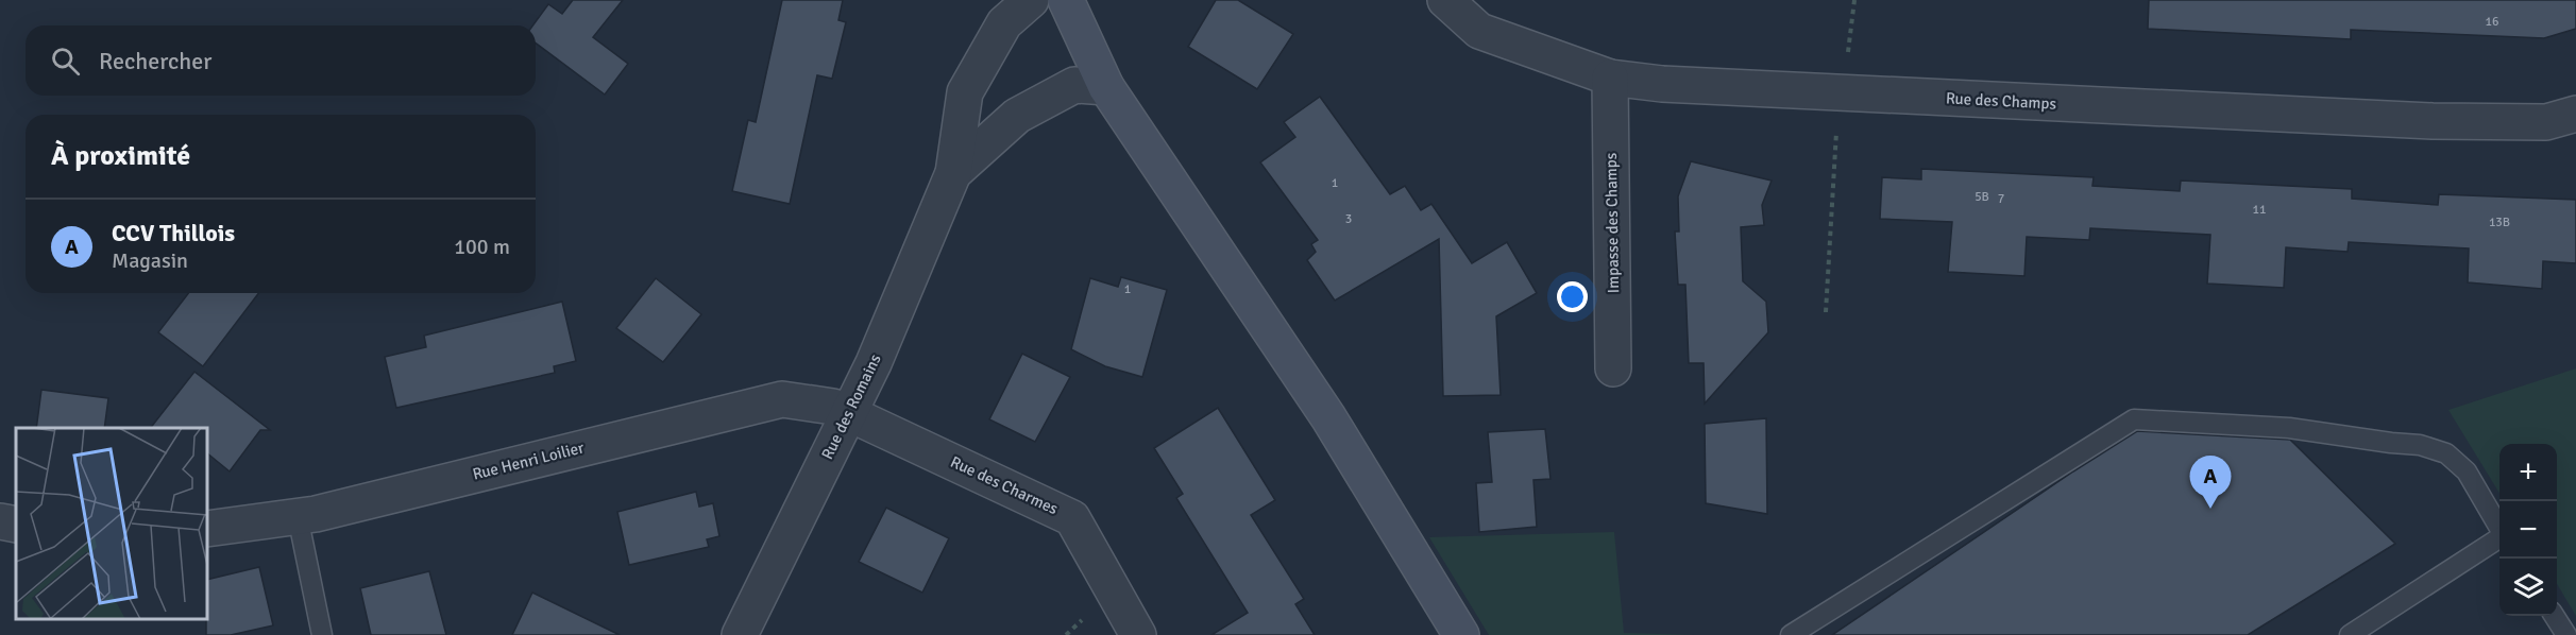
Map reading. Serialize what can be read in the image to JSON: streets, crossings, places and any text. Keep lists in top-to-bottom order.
{
  "streets": {
    "street": [
      "Rue des Champs",
      "Impasse des Champs",
      "Rue des Romains",
      "Rue Henri Loilier",
      "Rue des Charmes"
    ]
  },
  "crossings": [
    ["Rue des Champs", "Impasse des Champs"],
    ["Rue des Romains", "Rue Henri Loilier"],
    ["Rue des Romains", "Rue des Charmes"],
    ["Rue Henri Loilier", "Rue des Charmes"]
  ],
  "house_numbers": [
    "16",
    "1",
    "5B",
    "7",
    "11",
    "3",
    "13B",
    "1"
  ],
  "page": {
    "search": "Rechercher",
    "heading": "À proximité",
    "list": [
      {
        "mark": "A",
        "name": "CCV Thillois",
        "note": "Magasin",
        "value": "100 m"
      }
    ],
    "map_buttons": ["+", "−"],
    "pins": "A"
  }
}
